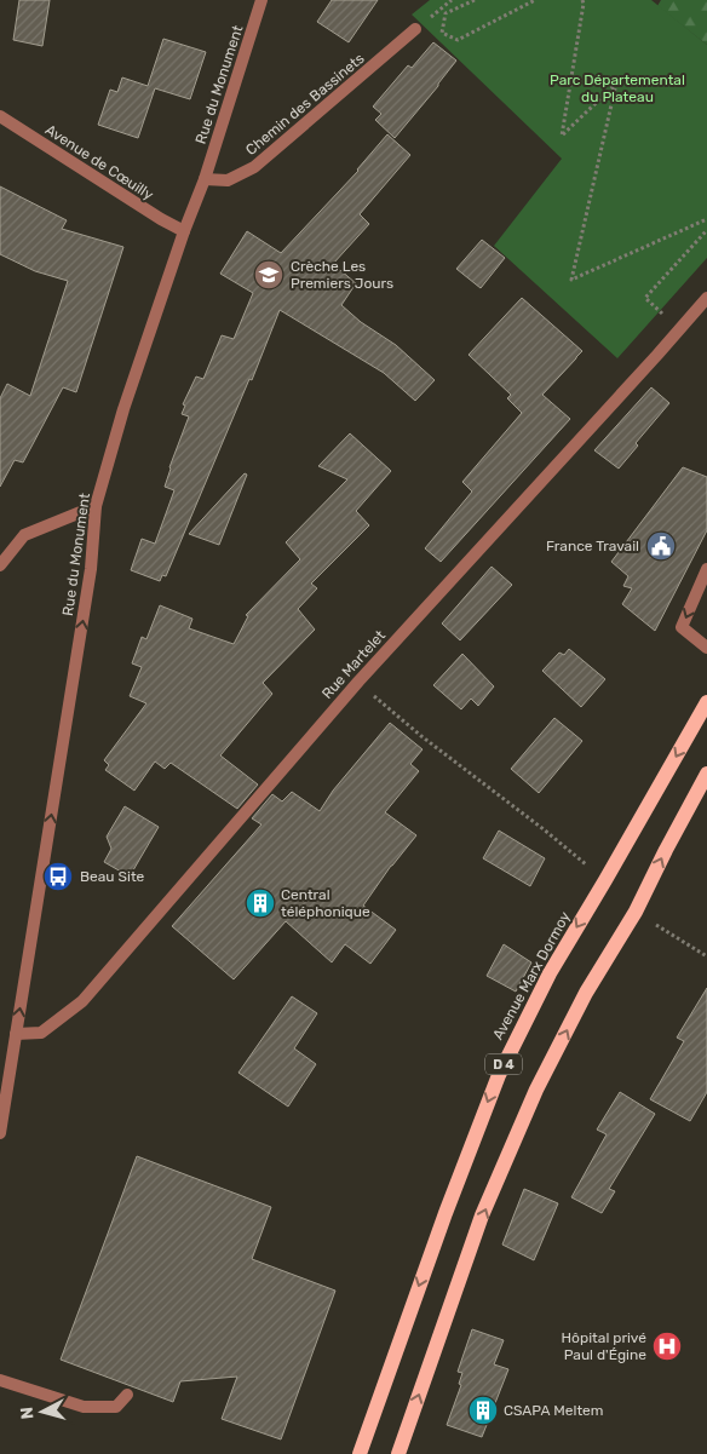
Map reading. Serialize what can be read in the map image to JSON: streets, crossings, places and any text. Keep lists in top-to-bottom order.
{
  "streets": {
    "main road": ["Avenue Marx Dormoy", "D 4"],
    "street": [
      "Rue du Monument",
      "Chemin des Bassinets",
      "Avenue de Cœuilly",
      "Rue Martelet"
    ]
  },
  "crossings": [
    ["Rue du Monument", "Chemin des Bassinets"],
    ["Rue du Monument", "Avenue de Cœuilly"],
    ["Rue du Monument", "Rue Martelet"]
  ],
  "one_way": ["Rue du Monument"],
  "parks": ["Parc Départemental du Plateau"],
  "places": {
    "school or university": ["Crèche Les Premiers Jours"],
    "public building": ["France Travail"],
    "bus stop": ["Beau Site"],
    "building": ["Central téléphonique", "CSAPA Meltem"],
    "hospital": ["Hôpital privé Paul d'Égine"]
  },
  "north": "left"
}
